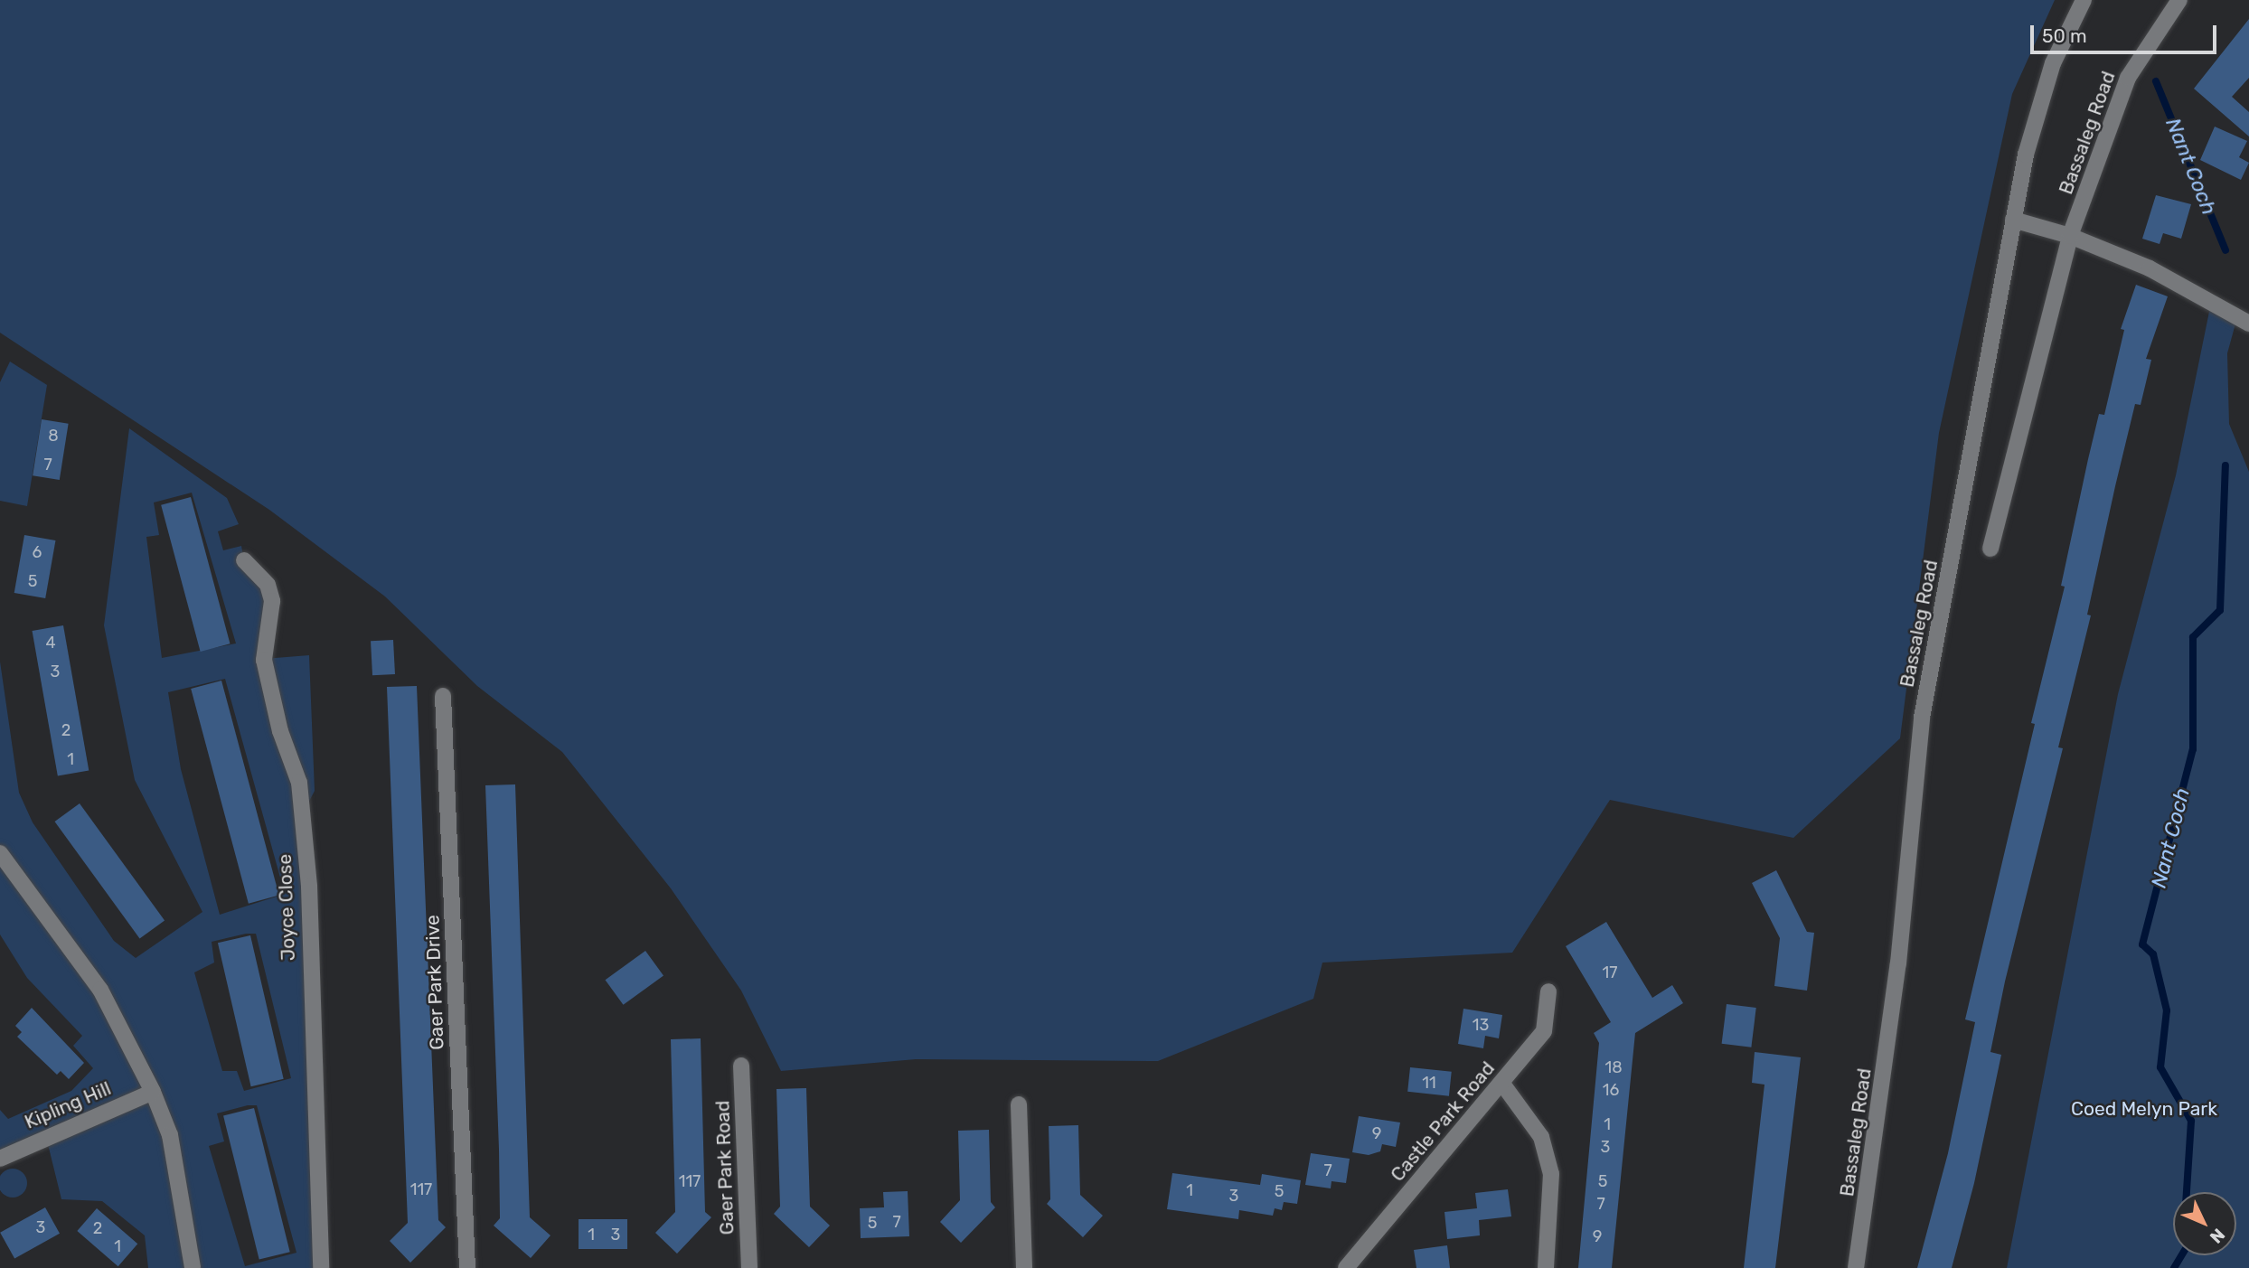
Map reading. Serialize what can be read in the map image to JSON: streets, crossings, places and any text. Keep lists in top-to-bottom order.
{
  "streets": {
    "street": [
      "Bassaleg Road",
      "Joyce Close",
      "Gaer Park Drive",
      "Kipling Hill",
      "Castle Park Road",
      "Gaer Park Road"
    ]
  },
  "water": ["Nant Coch"],
  "parks": ["Coed Melyn Park"],
  "house_numbers": [
    "8",
    "7",
    "6",
    "5",
    "4",
    "3",
    "2",
    "1",
    "17",
    "13",
    "18",
    "11",
    "16",
    "1",
    "9",
    "3",
    "7",
    "117",
    "5",
    "117",
    "1",
    "5",
    "3",
    "7",
    "7",
    "5",
    "3",
    "2",
    "1",
    "3",
    "9",
    "1"
  ],
  "scale_bar": "50 m",
  "north": "bottom right"
}
